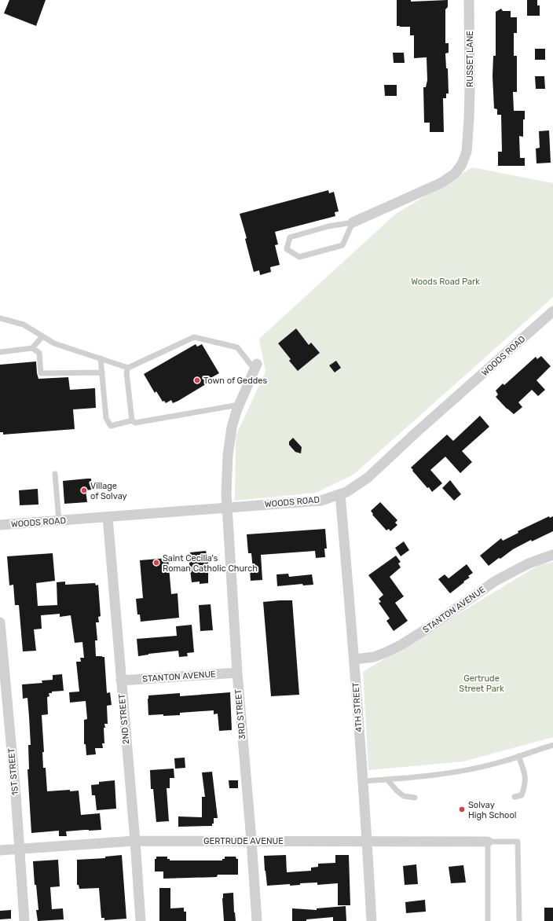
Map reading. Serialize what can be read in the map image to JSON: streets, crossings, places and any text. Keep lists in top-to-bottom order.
{
  "streets": {
    "street": [
      "RUSSET LANE",
      "WOODS ROAD",
      "STANTON AVENUE",
      "4TH STREET",
      "3RD STREET",
      "2ND STREET",
      "1ST STREET",
      "GERTRUDE AVENUE"
    ]
  },
  "crossings": [
    ["WOODS ROAD", "4TH STREET"],
    ["WOODS ROAD", "3RD STREET"],
    ["WOODS ROAD", "2ND STREET"],
    ["STANTON AVENUE", "4TH STREET"],
    ["STANTON AVENUE", "3RD STREET"],
    ["STANTON AVENUE", "2ND STREET"],
    ["4TH STREET", "GERTRUDE AVENUE"],
    ["3RD STREET", "GERTRUDE AVENUE"],
    ["2ND STREET", "GERTRUDE AVENUE"],
    ["1ST STREET", "GERTRUDE AVENUE"]
  ],
  "parks": ["Woods Road Park", "Gertrude Street Park"],
  "places": [
    "Town of Geddes",
    "Village of Solvay",
    "Saint Cecilia's Roman Catholic Church",
    "Solvay High School"
  ]
}
